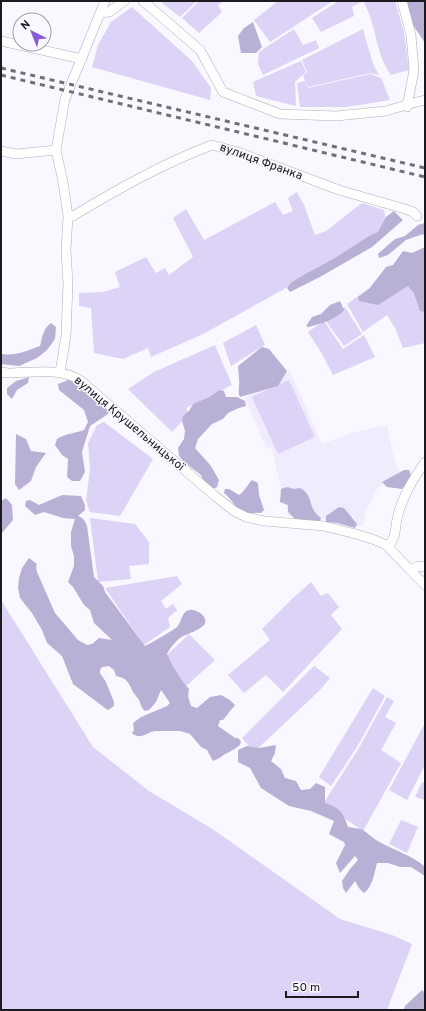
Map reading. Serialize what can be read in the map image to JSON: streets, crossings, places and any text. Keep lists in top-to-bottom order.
{
  "streets": {
    "street": ["вулиця Франка", "вулиця Крушельницької"]
  },
  "crossings": [
    ["вулиця Франка", "вулиця Крушельницької"]
  ],
  "scale_bar": "50 m",
  "north": "top left"
}
